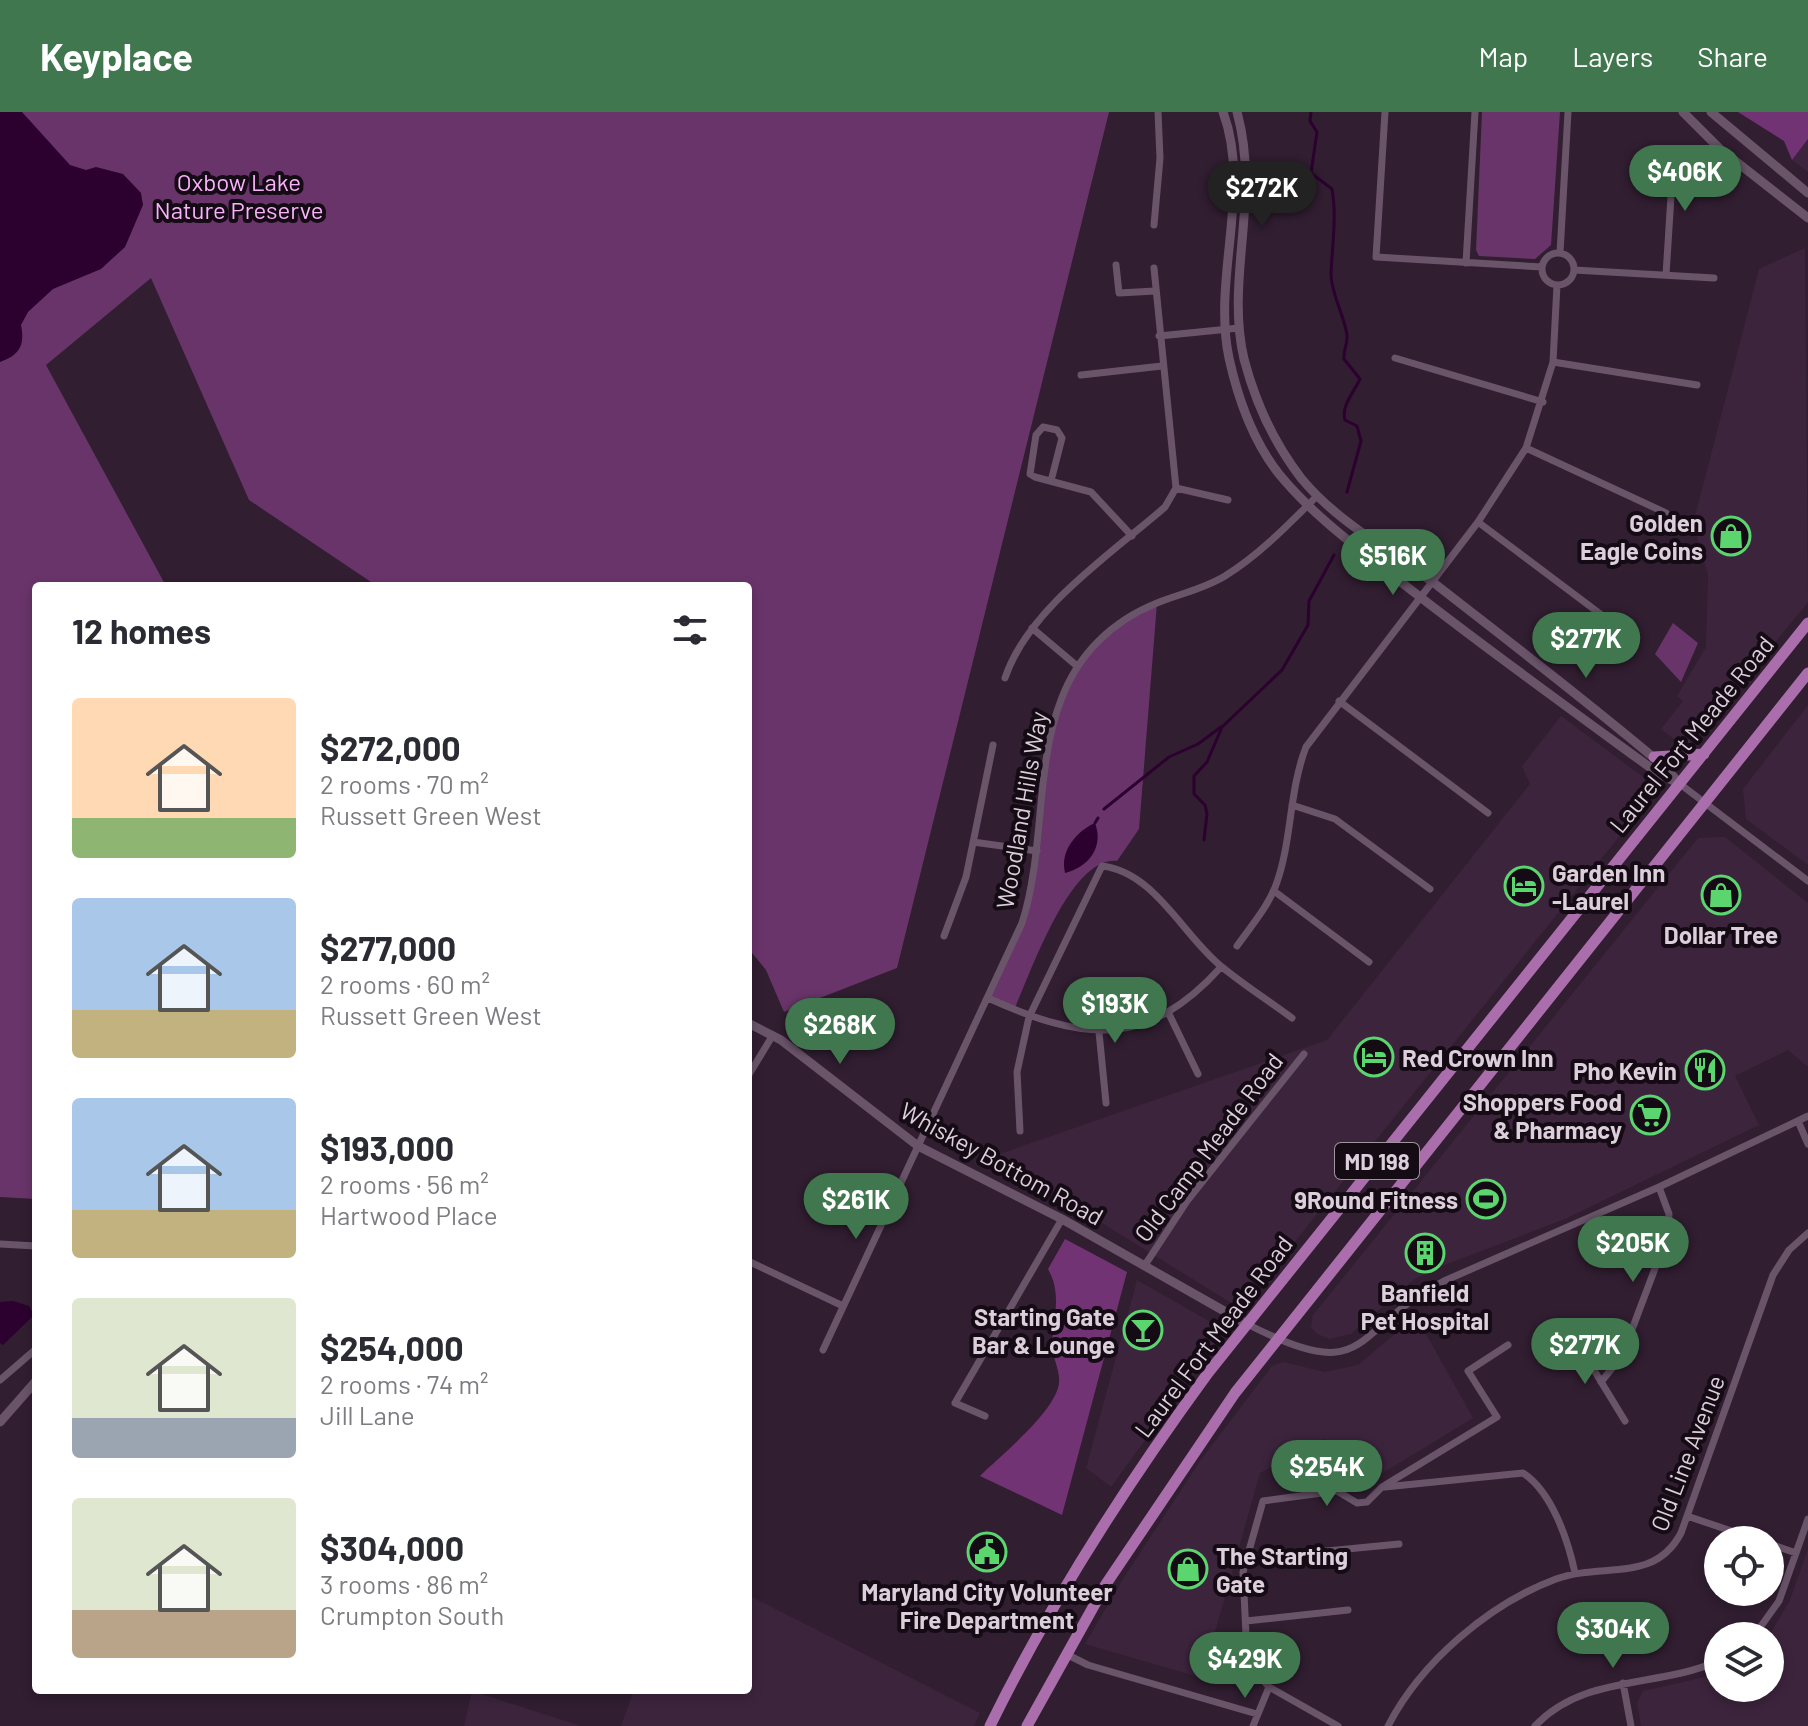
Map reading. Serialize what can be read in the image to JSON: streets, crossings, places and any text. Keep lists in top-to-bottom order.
{
  "streets": {
    "main road": ["Laurel Fort Meade Road", "MD 198"],
    "street": [
      "Woodland Hills Way",
      "Old Camp Meade Road",
      "Whiskey Bottom Road",
      "Old Line Avenue"
    ]
  },
  "crossings": [
    ["Laurel Fort Meade Road", "Whiskey Bottom Road"],
    ["Woodland Hills Way", "Whiskey Bottom Road"],
    ["Old Camp Meade Road", "Whiskey Bottom Road"]
  ],
  "parks": ["Oxbow Lake Nature Preserve"],
  "places": {
    "shop": ["Golden Eagle Coins", "Dollar Tree", "The Starting Gate"],
    "hotel": ["Garden Inn -Laurel", "Red Crown Inn"],
    "restaurant": ["Pho Kevin"],
    "supermarket": ["Shoppers Food & Pharmacy"],
    "sports": ["9Round Fitness"],
    "building": ["Banfield Pet Hospital"],
    "bar": ["Starting Gate Bar & Lounge"],
    "public building": ["Maryland City Volunteer Fire Department"]
  },
  "page": {
    "header": "Keyplace",
    "nav": ["Map", "Layers", "Share"],
    "price": [
      "$406K",
      "$272K",
      "$516K",
      "$277K",
      "$193K",
      "$268K",
      "$261K",
      "$205K",
      "$277K",
      "$254K",
      "$304K",
      "$429K"
    ],
    "heading": "12 homes",
    "list": [
      {
        "name": "$272,000",
        "note": "2 rooms · 70 m² · Russett Green West"
      },
      {
        "name": "$277,000",
        "note": "2 rooms · 60 m² · Russett Green West"
      },
      {
        "name": "$193,000",
        "note": "2 rooms · 56 m² · Hartwood Place"
      },
      {
        "name": "$254,000",
        "note": "2 rooms · 74 m² · Jill Lane"
      },
      {
        "name": "$304,000",
        "note": "3 rooms · 86 m² · Crumpton South"
      }
    ]
  }
}
